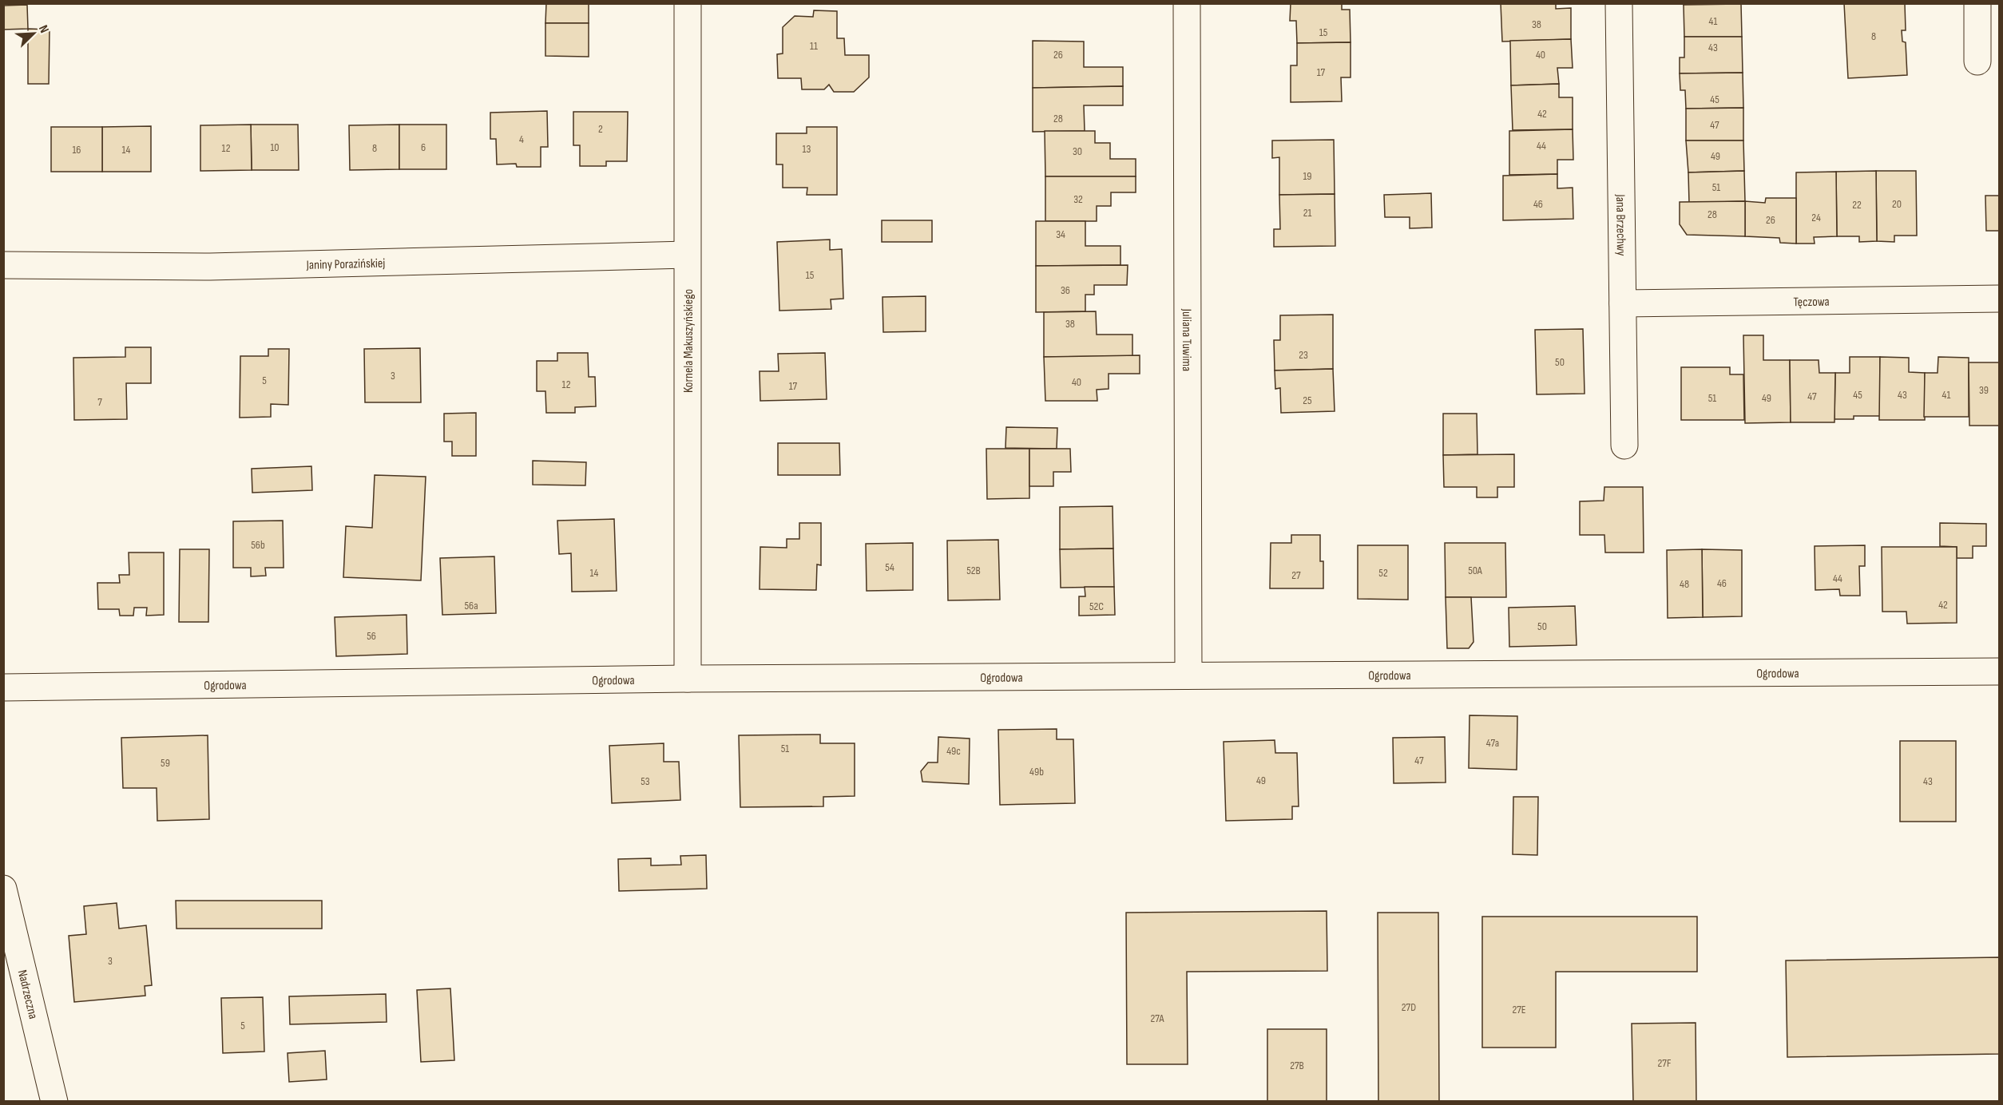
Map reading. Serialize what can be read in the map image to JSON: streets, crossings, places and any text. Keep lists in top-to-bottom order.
{
  "streets": {
    "street": [
      "Jana Brzechwy",
      "Janiny Porazińskiej",
      "Tęczowa",
      "Juliana Tuwima",
      "Kornela Makuszyńskiego",
      "Ogrodowa",
      "Nadrzeczna"
    ]
  },
  "crossings": [
    ["Jana Brzechwy", "Tęczowa"],
    ["Janiny Porazińskiej", "Kornela Makuszyńskiego"],
    ["Juliana Tuwima", "Ogrodowa"],
    ["Kornela Makuszyńskiego", "Ogrodowa"]
  ],
  "house_numbers": [
    "41",
    "38",
    "15",
    "8",
    "11",
    "43",
    "26",
    "40",
    "17",
    "45",
    "42",
    "28",
    "47",
    "2",
    "4",
    "44",
    "10",
    "6",
    "12",
    "8",
    "13",
    "16",
    "14",
    "30",
    "49",
    "19",
    "51",
    "32",
    "46",
    "20",
    "22",
    "21",
    "28",
    "24",
    "26",
    "34",
    "15",
    "36",
    "38",
    "23",
    "50",
    "3",
    "5",
    "40",
    "12",
    "17",
    "39",
    "45",
    "43",
    "41",
    "47",
    "51",
    "49",
    "25",
    "7",
    "56b",
    "54",
    "52B",
    "50A",
    "14",
    "52",
    "27",
    "44",
    "46",
    "48",
    "42",
    "56a",
    "52C",
    "50",
    "56",
    "47a",
    "51",
    "49c",
    "47",
    "59",
    "49b",
    "49",
    "53",
    "43",
    "3",
    "27D",
    "27E",
    "27A",
    "5",
    "27F",
    "27B"
  ],
  "north": "top right"
}
